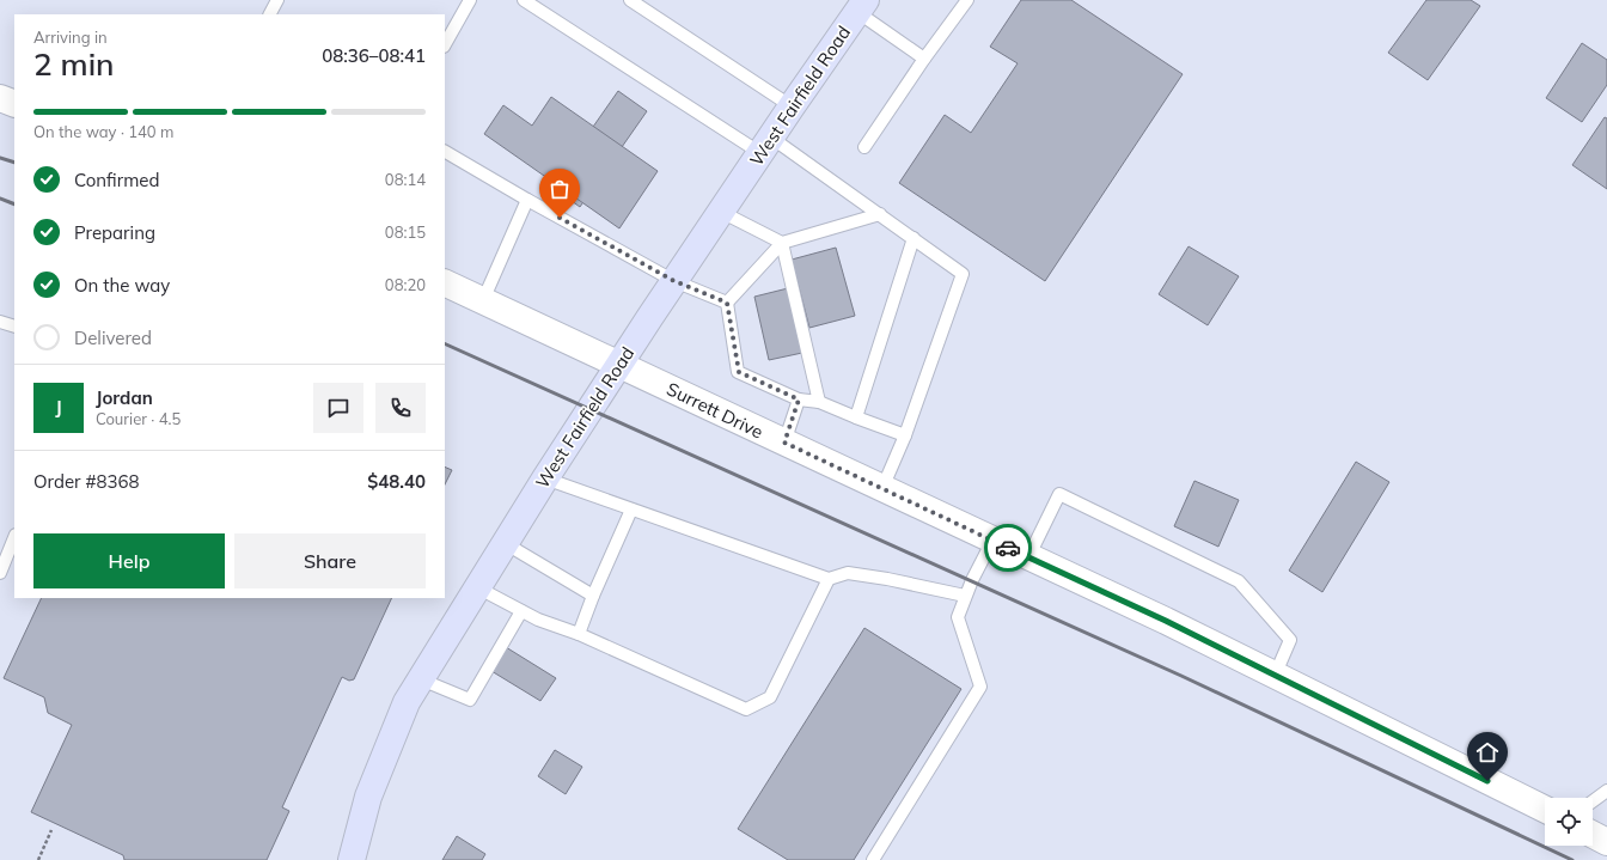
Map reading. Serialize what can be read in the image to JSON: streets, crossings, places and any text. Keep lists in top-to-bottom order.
{
  "streets": {
    "main road": ["West Fairfield Road"],
    "street": ["Surrett Drive"]
  },
  "crossings": [
    ["West Fairfield Road", "Surrett Drive"]
  ],
  "page": {
    "heading": ["2 min", "Arriving in", "08:36–08:41"],
    "panel": [
      "Jordan",
      "Courier · 4.5",
      "Order #8368",
      "$48.40"
    ],
    "bar": "On the way · 140 m",
    "list": [
      ["Confirmed", "08:14"],
      ["Preparing", "08:15"],
      ["On the way", "08:20"],
      "Delivered"
    ],
    "round": "J",
    "buttons": ["Help", "Share"]
  }
}
